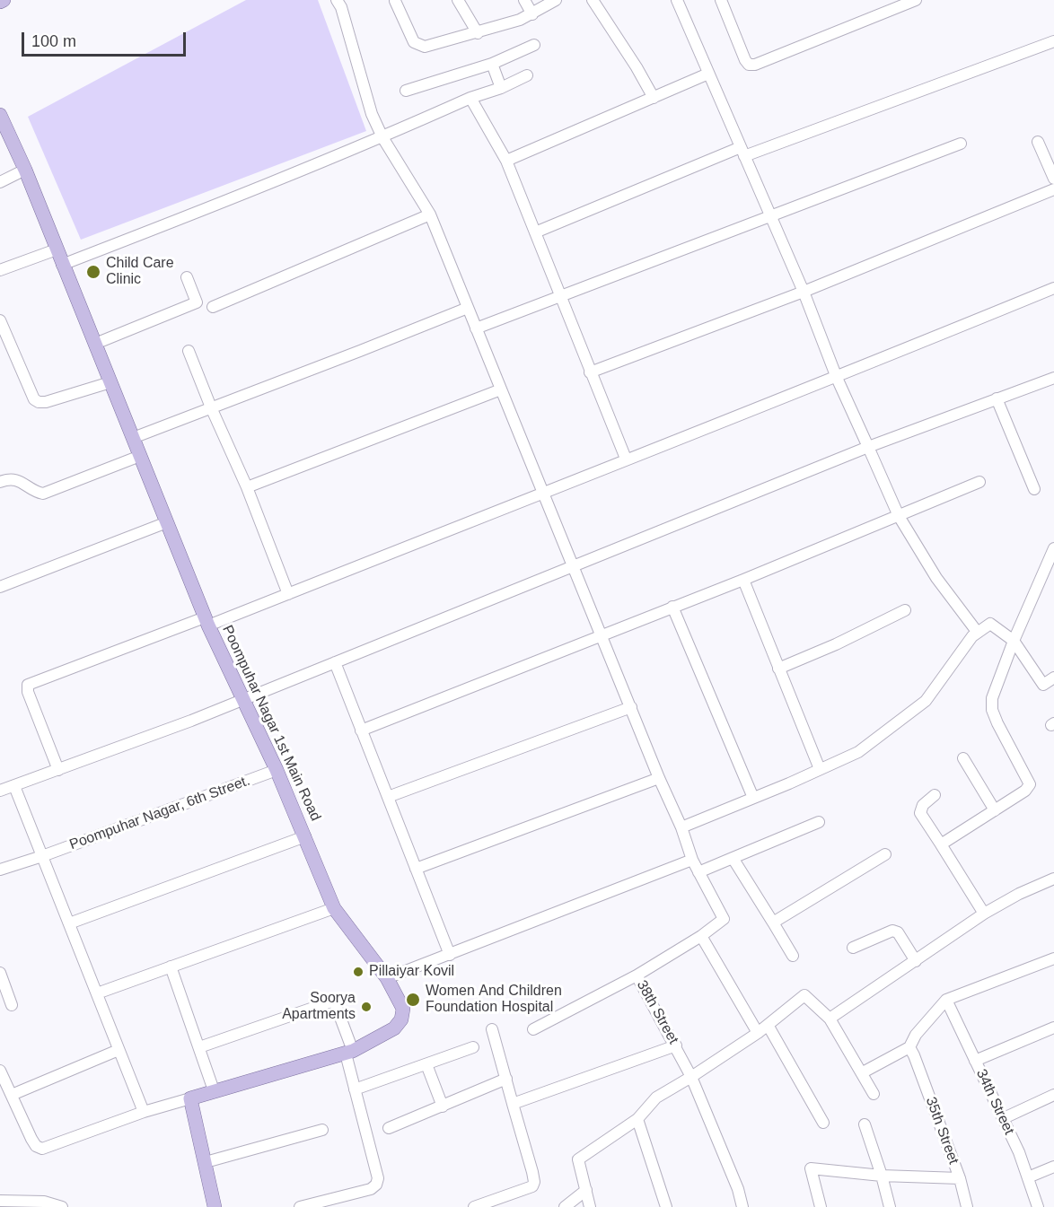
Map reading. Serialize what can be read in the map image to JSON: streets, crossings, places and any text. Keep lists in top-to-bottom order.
{
  "streets": {
    "main road": ["Poompuhar Nagar 1st Main Road"],
    "street": [
      "Poompuhar Nagar, 6th Street.",
      "38th Street",
      "34th Street",
      "35th Street"
    ]
  },
  "crossings": [
    ["Poompuhar Nagar 1st Main Road", "Poompuhar Nagar, 6th Street."]
  ],
  "places": [
    "Child Care Clinic",
    "Pillaiyar Kovil",
    "Women And Children Foundation Hospital",
    "Soorya Apartments"
  ],
  "scale_bar": "100 m"
}
